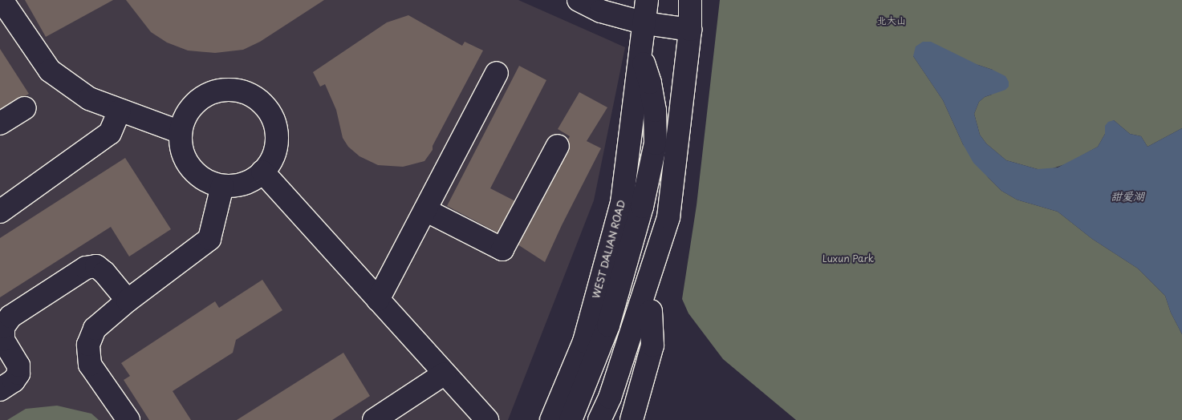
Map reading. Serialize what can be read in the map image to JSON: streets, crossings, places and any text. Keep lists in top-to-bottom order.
{
  "streets": {
    "main road": ["WEST DALIAN ROAD"]
  },
  "water": ["甜爱湖"],
  "parks": ["北大山", "Luxun Park"]
}
